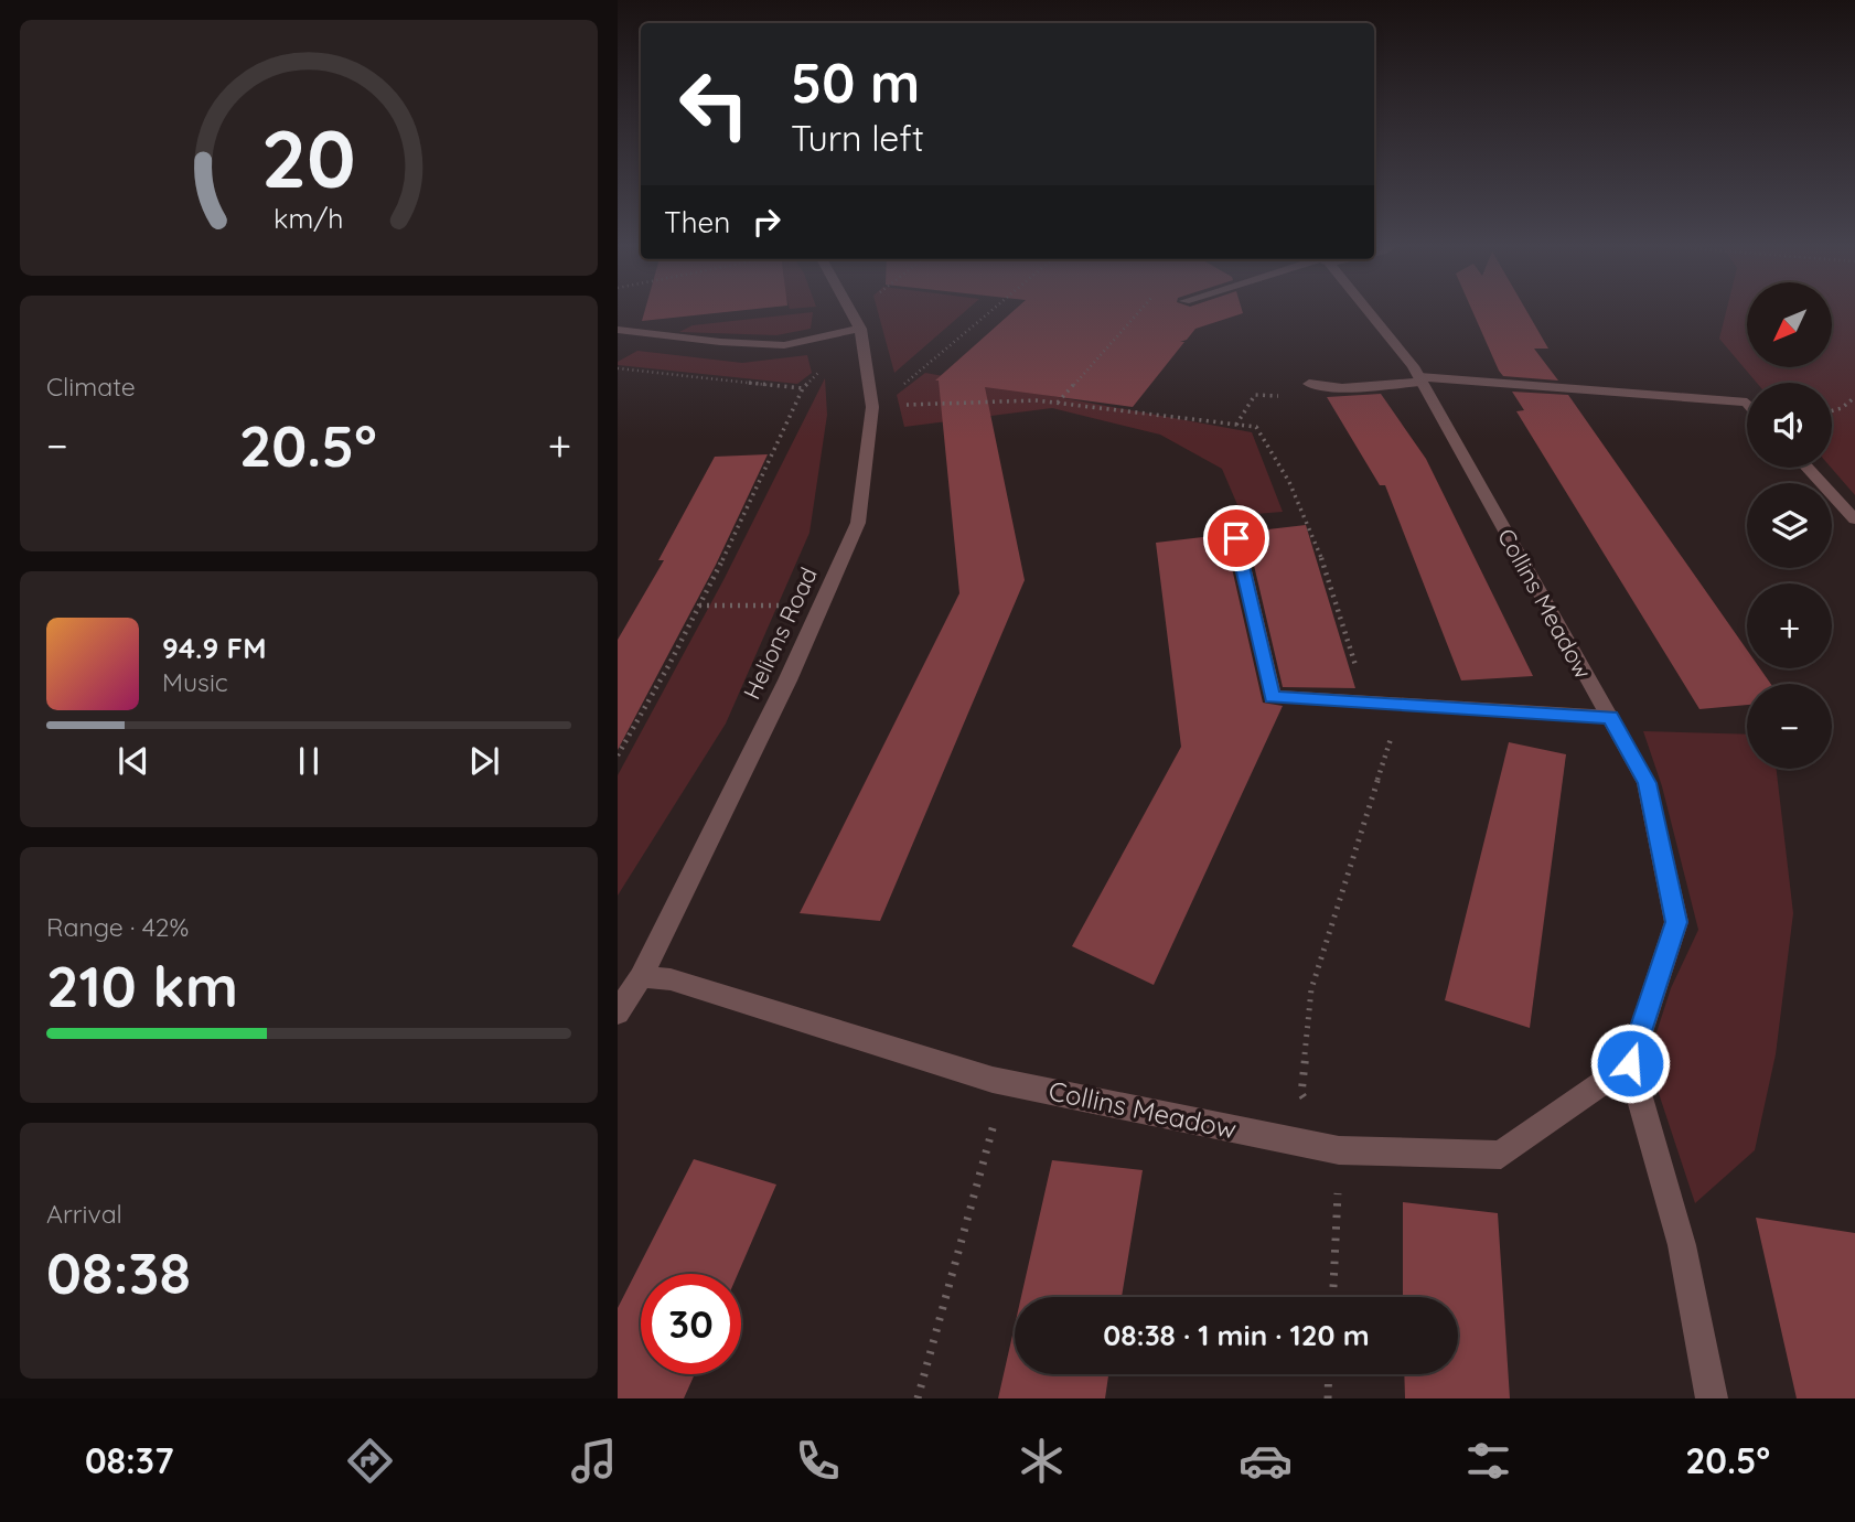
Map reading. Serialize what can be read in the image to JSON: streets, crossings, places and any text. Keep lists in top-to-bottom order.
{
  "streets": {
    "street": ["Collins Meadow", "Helions Road"]
  },
  "crossings": [
    ["Collins Meadow", "Helions Road"]
  ],
  "north": "bottom left",
  "page": {
    "turn": ["50 m", "Turn left"],
    "then": "Then",
    "map_buttons": ["+", "−"],
    "tile": [
      "Climate",
      ["Range · 42%", "210 km"],
      ["Arrival", "08:38"]
    ],
    "heat": ["−", "20.5°", "+"],
    "song": ["94.9 FM", "Music"],
    "limit": "30",
    "trip": "08:38 · 1 min · 120 m",
    "tabs": ["08:37", "20.5°"],
    "gauge": ["20", "km/h"]
  }
}
